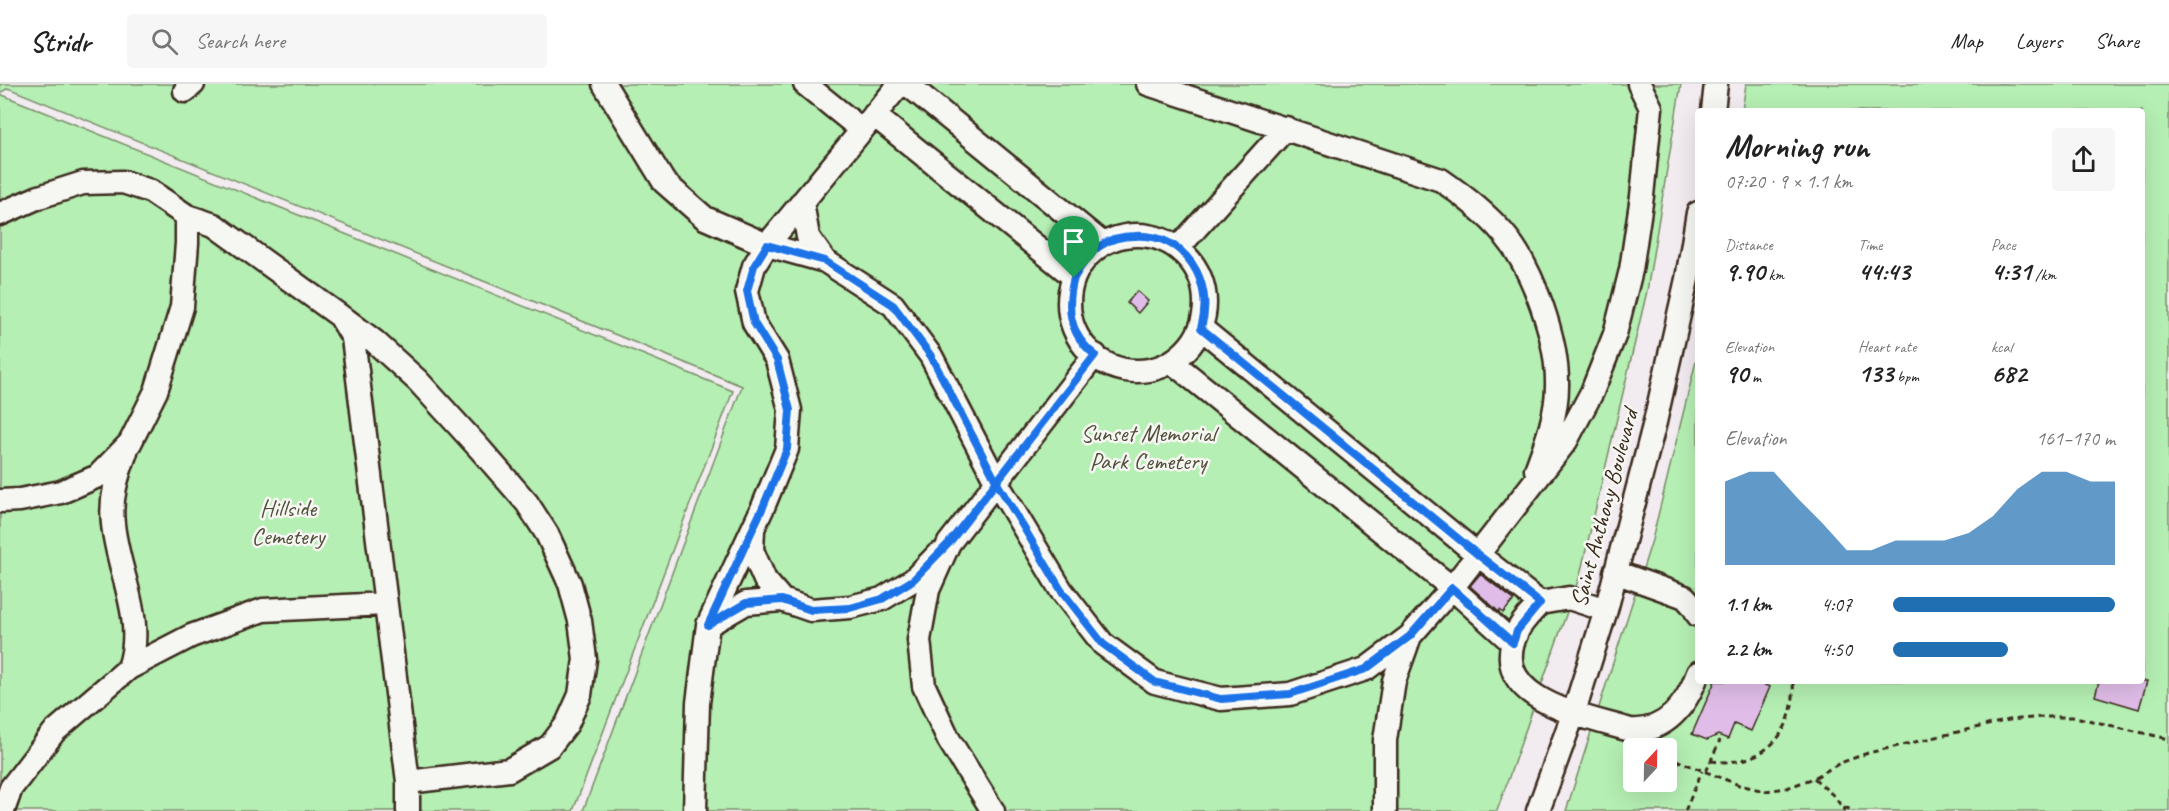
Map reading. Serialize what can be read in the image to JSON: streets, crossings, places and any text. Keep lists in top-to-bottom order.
{
  "streets": {
    "street": ["Saint Anthony Boulevard"]
  },
  "parks": ["Sunset Memorial Park Cemetery", "Hillside Cemetery"],
  "north": "top",
  "page": {
    "header": "Stridr",
    "search": "Search here",
    "nav": ["Map", "Layers", "Share"],
    "heading": ["Morning run", "07:20 · 9 × 1.1 km"],
    "stats": [
      ["Distance", "9.90 km"],
      ["Time", "44:43"],
      ["Pace", "4:31 /km"],
      ["Elevation", "90 m"],
      ["Heart rate", "133 bpm"],
      ["kcal", "682"]
    ],
    "chart": ["Elevation", "161–170 m"],
    "list": [
      {
        "name": "1.1 km",
        "note": "4:07"
      },
      {
        "name": "2.2 km",
        "note": "4:50"
      }
    ]
  }
}
